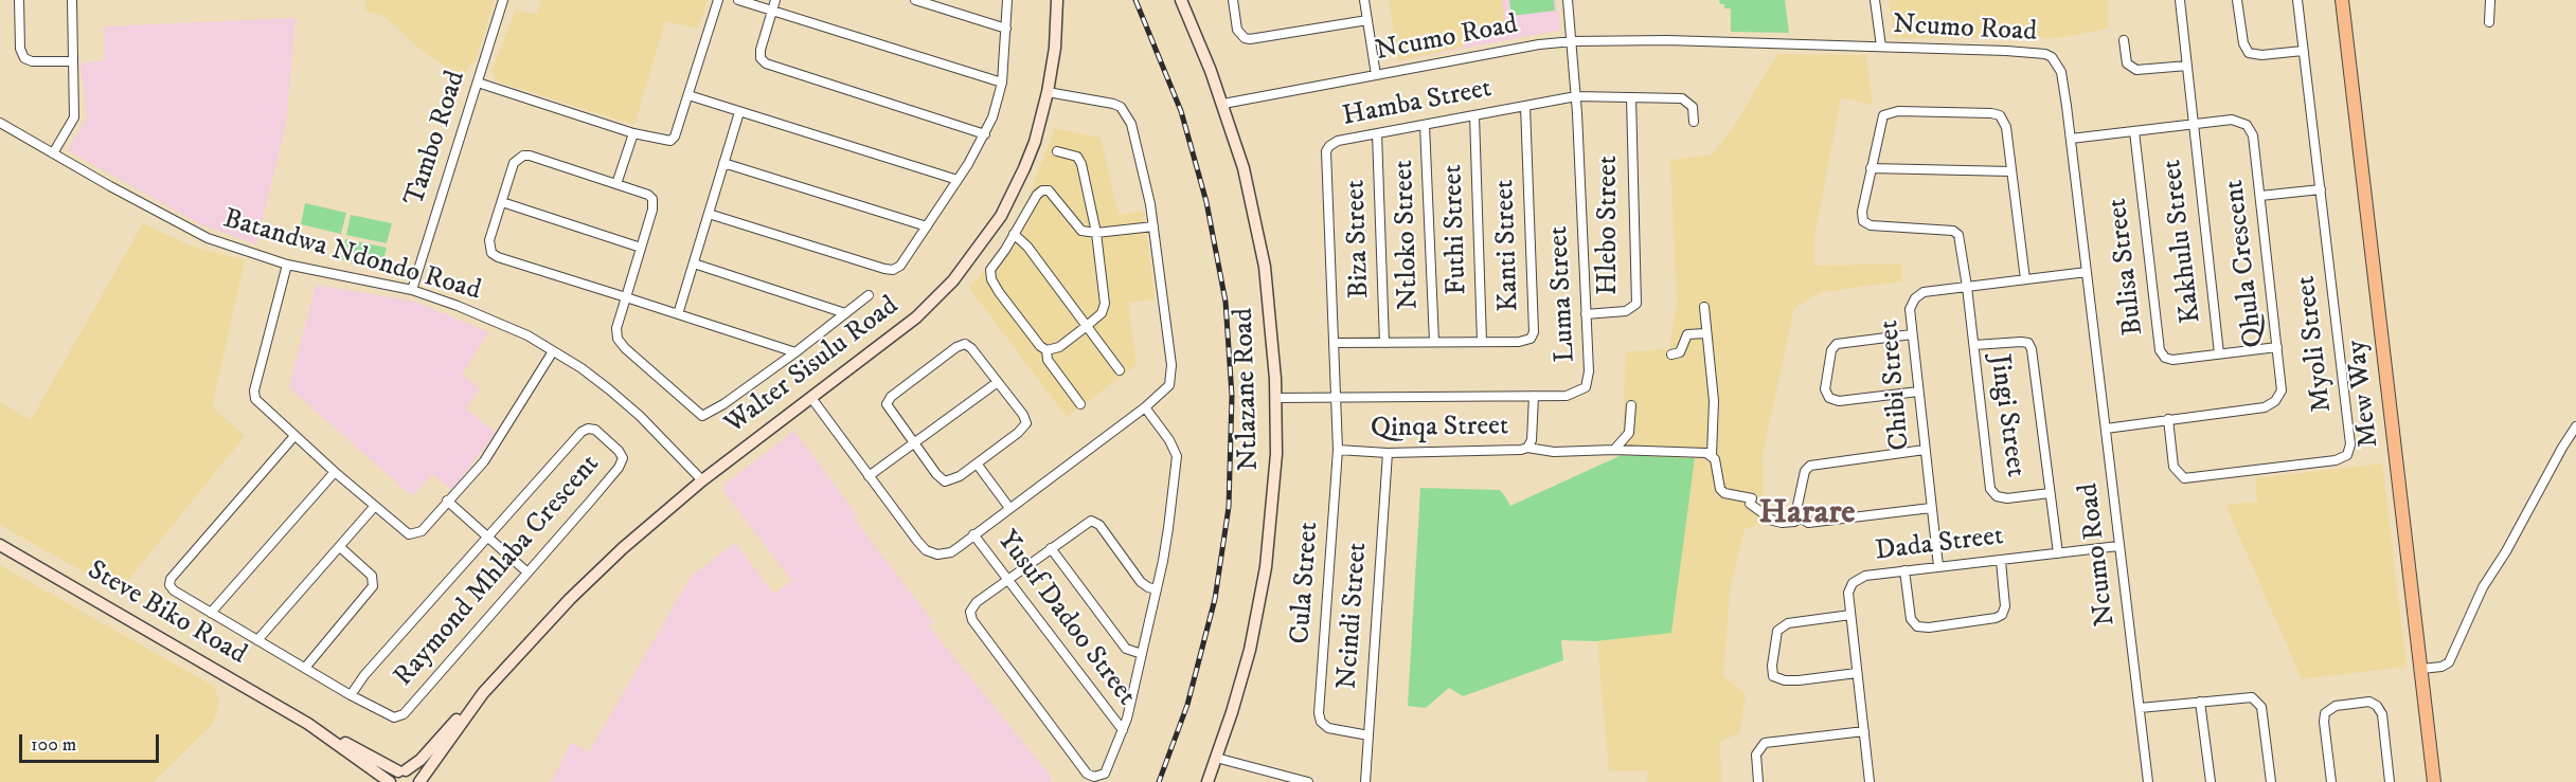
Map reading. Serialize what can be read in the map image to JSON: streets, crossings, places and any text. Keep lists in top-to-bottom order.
{
  "streets": {
    "main road": ["Mew Way"],
    "street": [
      "Ncumo Road",
      "Hamba Street",
      "Tambo Road",
      "Hlebo Street",
      "Futhi Street",
      "Ntloko Street",
      "Biza Street",
      "Kakhulu Street",
      "Kanti Street",
      "Batandwa Ndondo Road",
      "Qhula Crescent",
      "Bulisa Street",
      "Luma Street",
      "Myoli Street",
      "Walter Sisulu Road",
      "Chibi Street",
      "Ntlazane Road",
      "Jingi Street",
      "Qinqa Street",
      "Dada Street",
      "Raymond Mhlaba Crescent",
      "Cula Street",
      "Steve Biko Road",
      "Ncindi Street",
      "Yusuf Dadoo Street"
    ]
  },
  "crossings": [
    ["Ncumo Road", "Qhula Crescent"],
    ["Ncumo Road", "Luma Street"],
    ["Ncumo Road", "Chibi Street"],
    ["Ncumo Road", "Ntlazane Road"],
    ["Ncumo Road", "Dada Street"],
    ["Hamba Street", "Futhi Street"],
    ["Hamba Street", "Ntloko Street"],
    ["Hamba Street", "Biza Street"],
    ["Hamba Street", "Kanti Street"],
    ["Hamba Street", "Luma Street"],
    ["Hamba Street", "Cula Street"],
    ["Tambo Road", "Batandwa Ndondo Road"],
    ["Hlebo Street", "Luma Street"],
    ["Futhi Street", "Kanti Street"],
    ["Ntloko Street", "Kanti Street"],
    ["Biza Street", "Kanti Street"],
    ["Kakhulu Street", "Qhula Crescent"],
    ["Kakhulu Street", "Bulisa Street"],
    ["Batandwa Ndondo Road", "Walter Sisulu Road"],
    ["Qhula Crescent", "Bulisa Street"],
    ["Qhula Crescent", "Myoli Street"],
    ["Luma Street", "Ntlazane Road"],
    ["Luma Street", "Qinqa Street"],
    ["Luma Street", "Cula Street"],
    ["Walter Sisulu Road", "Steve Biko Road"],
    ["Chibi Street", "Jingi Street"],
    ["Chibi Street", "Dada Street"],
    ["Qinqa Street", "Cula Street"],
    ["Qinqa Street", "Ncindi Street"],
    ["Cula Street", "Ncindi Street"]
  ],
  "districts": ["Harare"],
  "scale_bar": "100 m"
}
